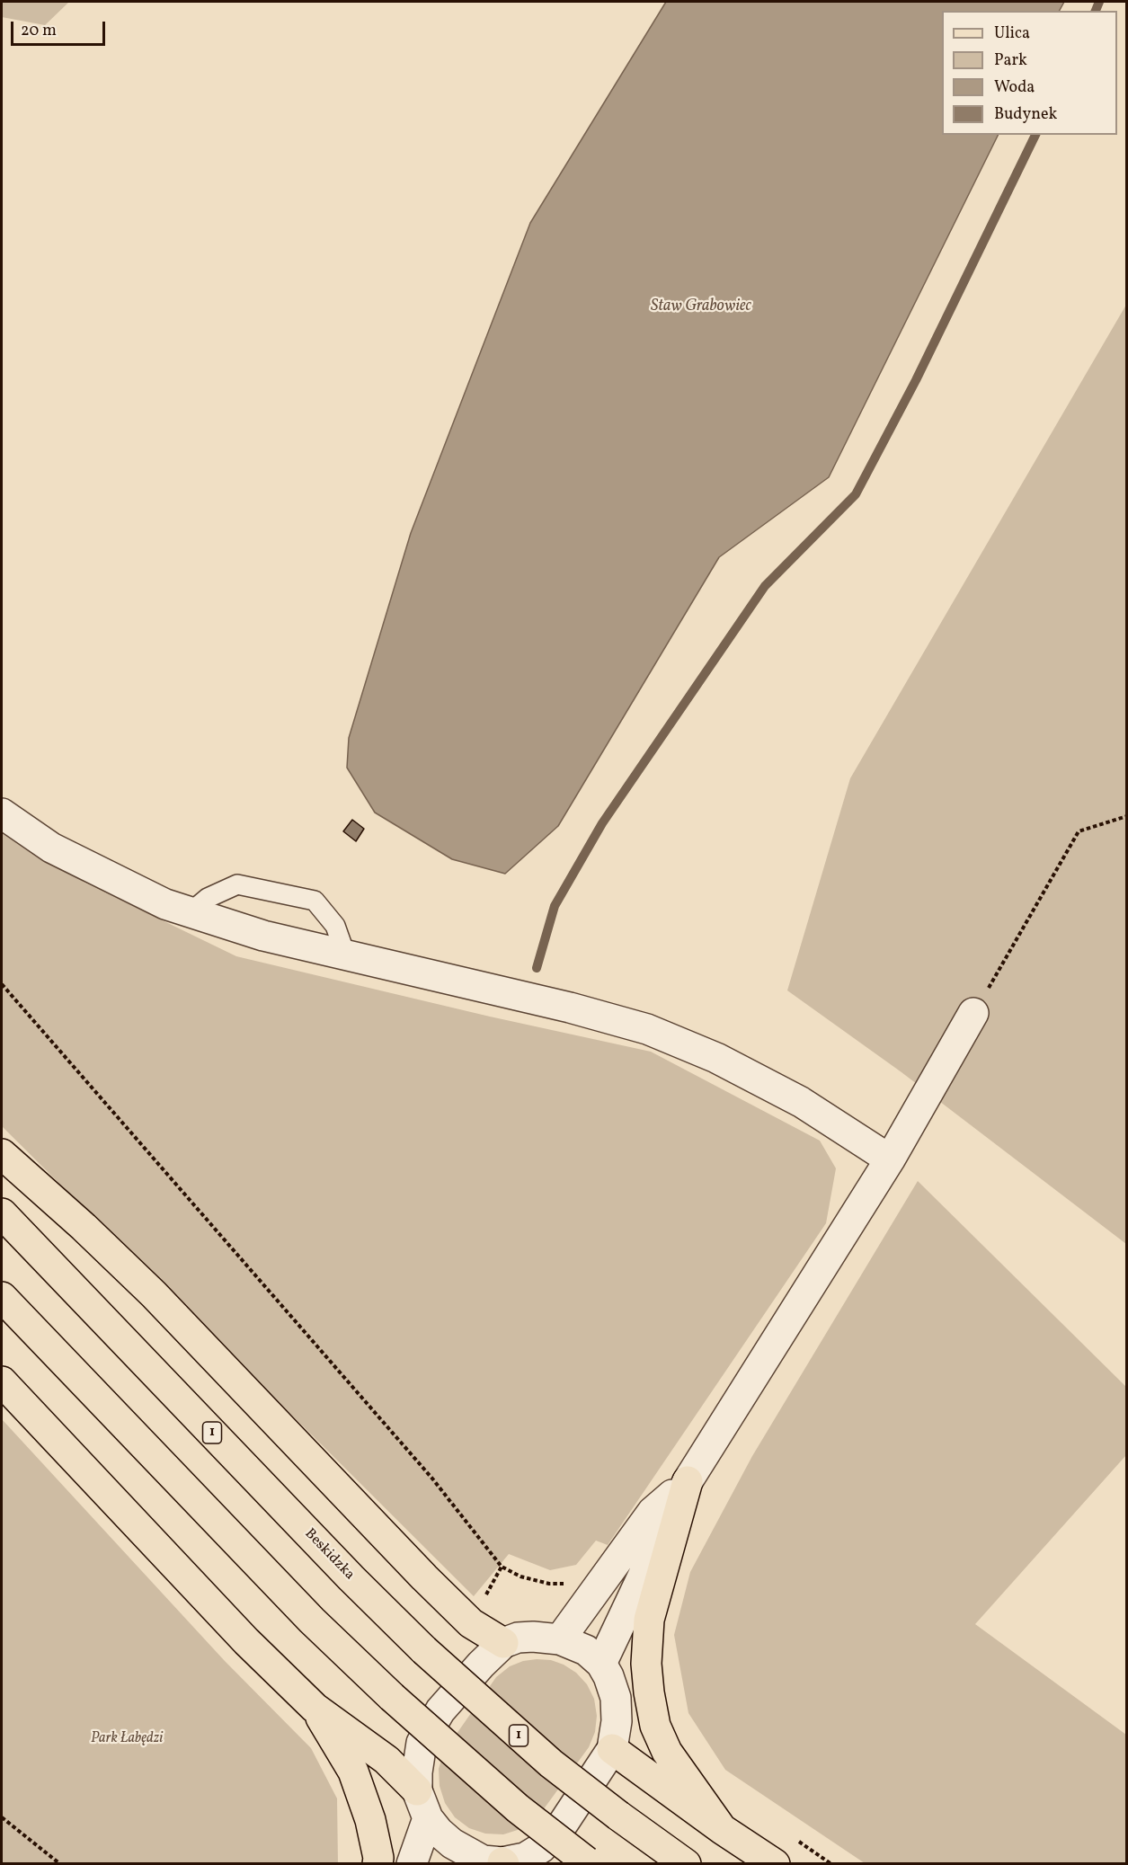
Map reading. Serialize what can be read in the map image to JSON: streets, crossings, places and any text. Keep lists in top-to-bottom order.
{
  "streets": {
    "main road": ["1", "Beskidzka"]
  },
  "water": ["Staw Grabowiec"],
  "parks": ["Park Łabędzi"],
  "legend": [
    "Ulica",
    "Park",
    "Woda",
    "Budynek"
  ],
  "scale_bar": "20 m"
}
